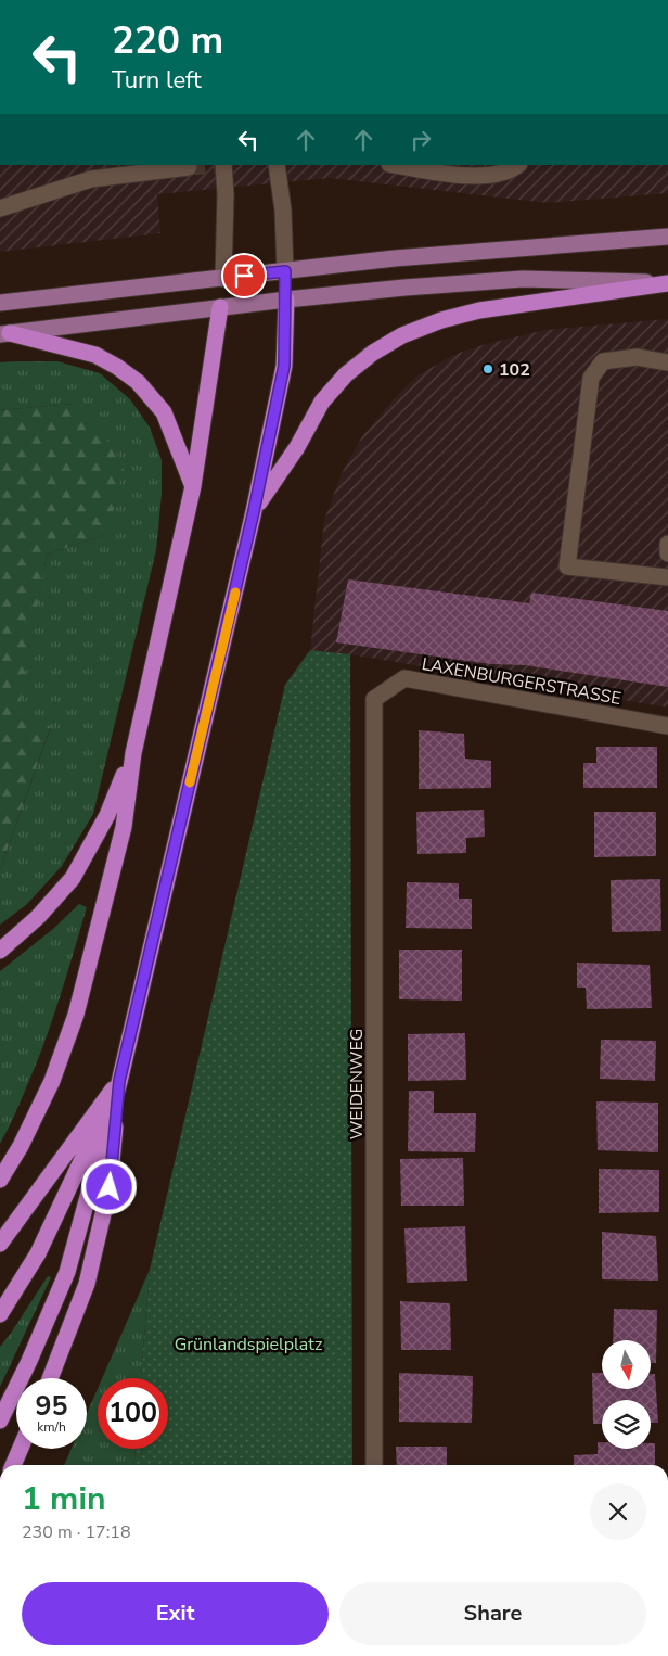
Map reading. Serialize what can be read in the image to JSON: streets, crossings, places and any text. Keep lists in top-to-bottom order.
{
  "streets": {
    "street": ["LAXENBURGERSTRASSE", "WEIDENWEG"]
  },
  "crossings": [
    ["LAXENBURGERSTRASSE", "WEIDENWEG"]
  ],
  "parks": ["Grünlandspielplatz"],
  "places": ["102"],
  "north": "bottom",
  "page": {
    "turn": ["220 m", "Turn left"],
    "speed": "95 km/h",
    "limit": "100",
    "heading": ["1 min", "230 m · 17:18"],
    "buttons": ["Exit", "Share"]
  }
}
